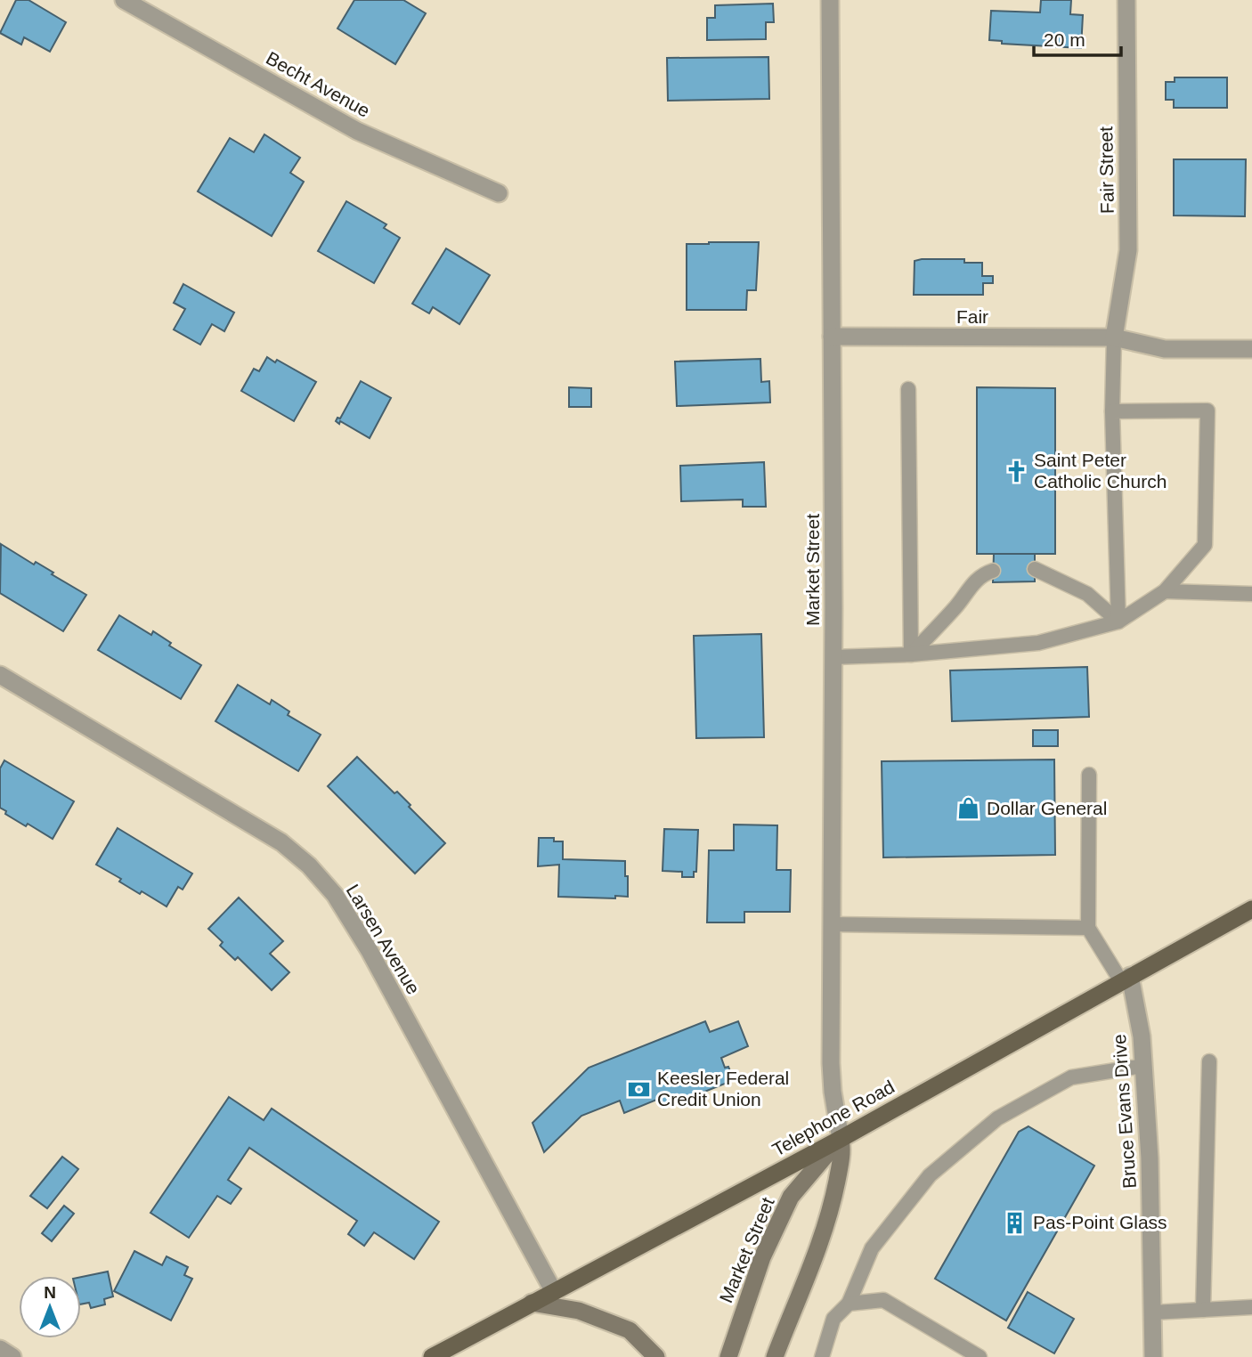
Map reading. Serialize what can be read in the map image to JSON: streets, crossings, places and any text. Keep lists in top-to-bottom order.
{
  "streets": {
    "main road": ["Market Street", "Telephone Road"],
    "street": [
      "Becht Avenue",
      "Fair Street",
      "Fair",
      "Larsen Avenue",
      "Bruce Evans Drive"
    ]
  },
  "crossings": [
    ["Fair Street", "Fair"],
    ["Fair", "Market Street"],
    ["Market Street", "Telephone Road"],
    ["Larsen Avenue", "Telephone Road"],
    ["Bruce Evans Drive", "Telephone Road"]
  ],
  "places": {
    "church": ["Saint Peter Catholic Church"],
    "shop": ["Dollar General"],
    "bank": ["Keesler Federal Credit Union"],
    "building": ["Pas-Point Glass"]
  },
  "scale_bar": "20 m",
  "north": "top"
}
